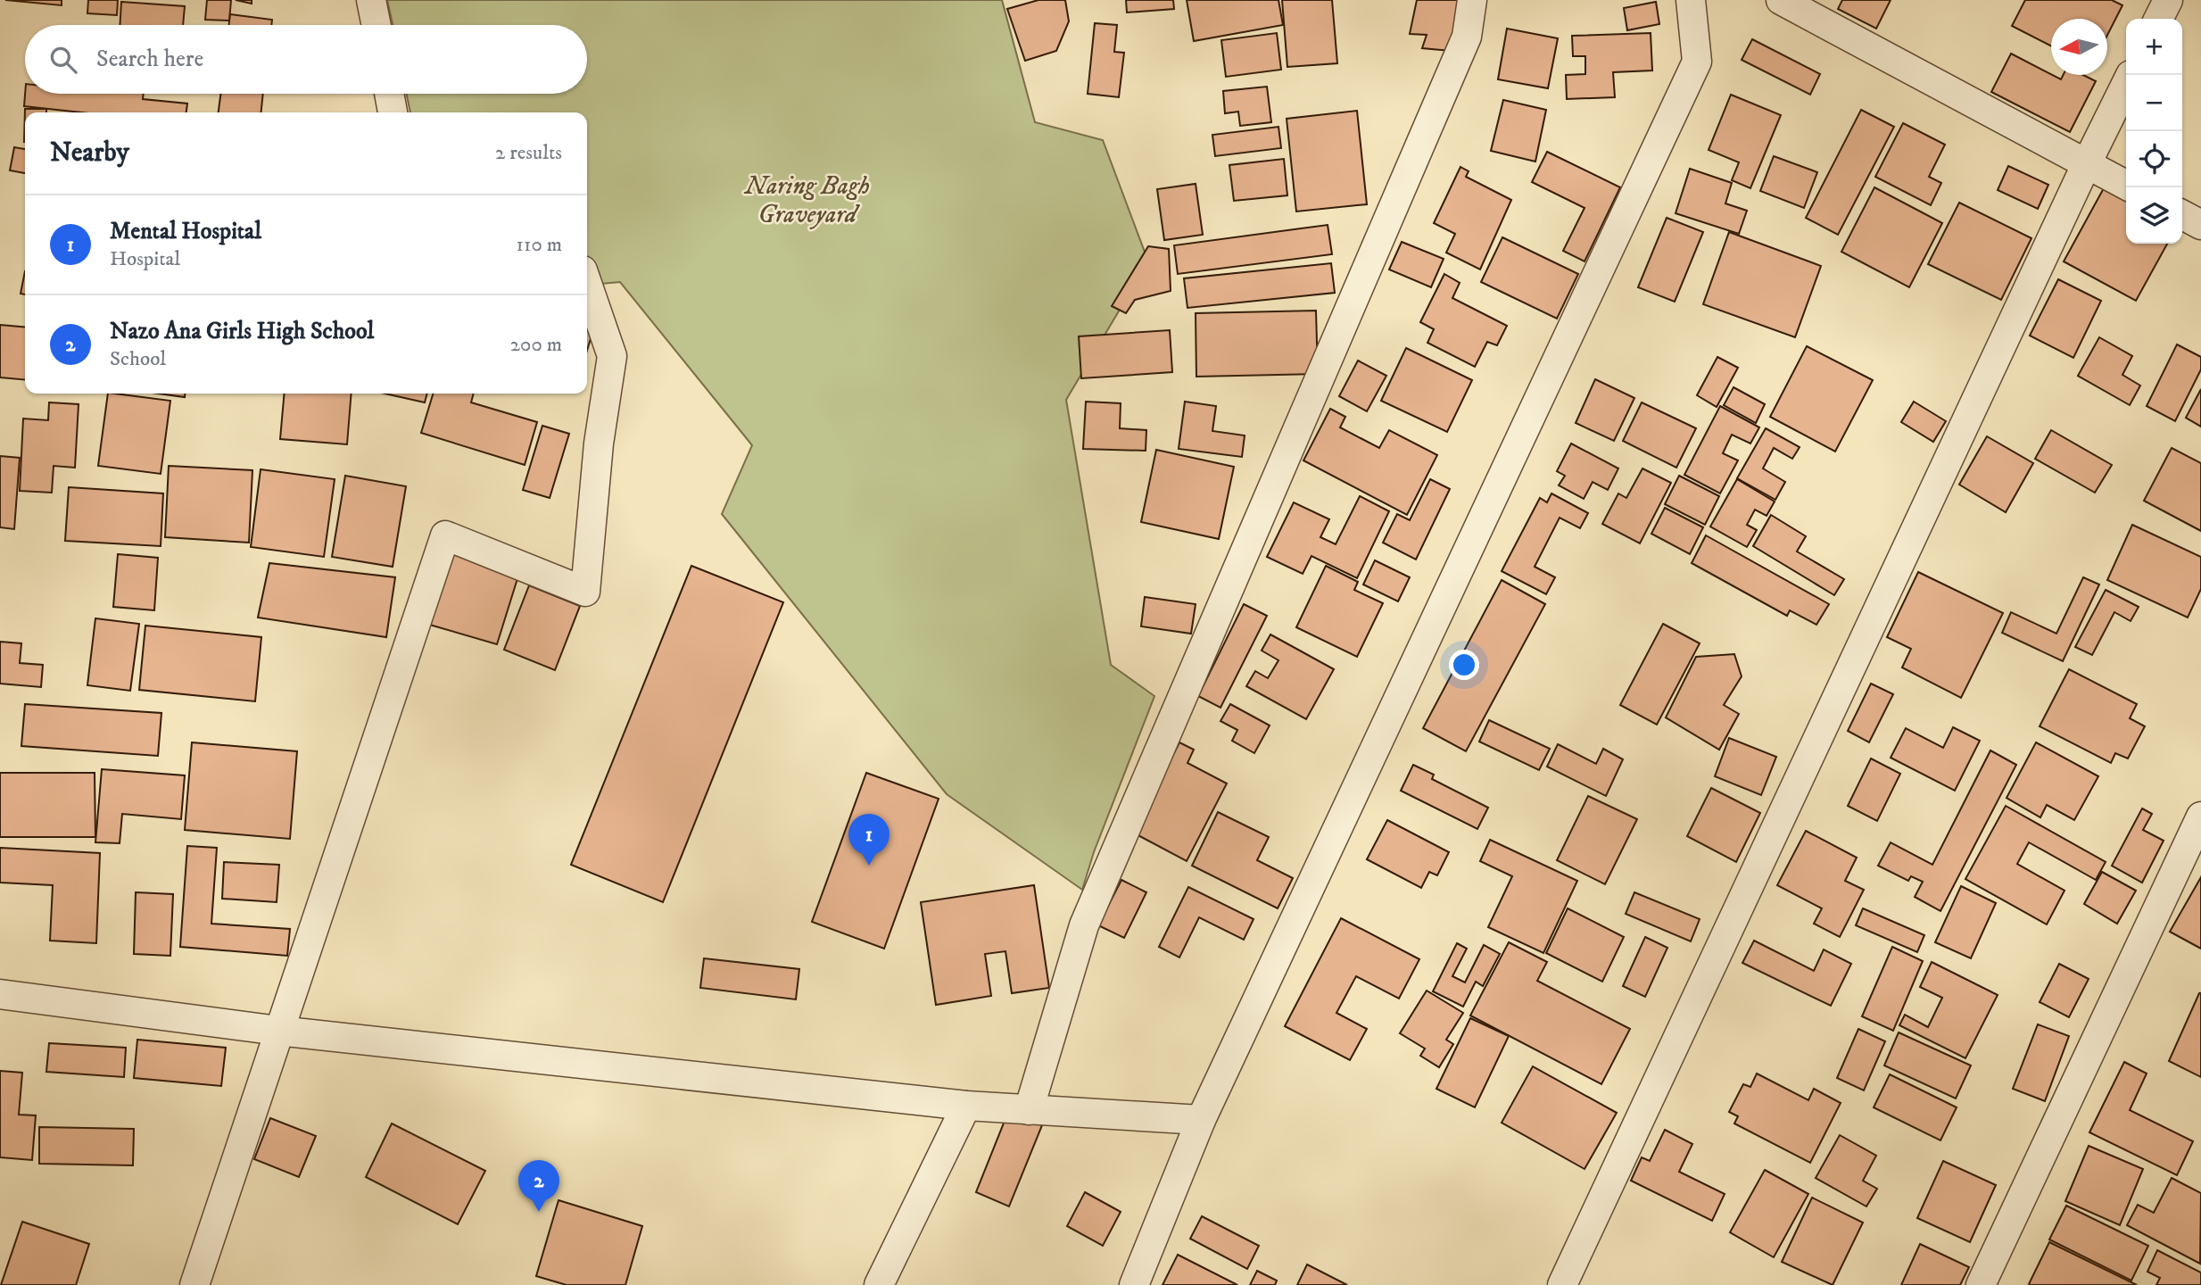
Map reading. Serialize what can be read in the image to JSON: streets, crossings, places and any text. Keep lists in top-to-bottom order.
{
  "parks": ["Naring Bagh Graveyard"],
  "north": "left",
  "page": {
    "map_buttons": ["+", "−"],
    "search": "Search here",
    "heading": ["Nearby", "2 results"],
    "list": [
      {
        "mark": "1",
        "name": "Mental Hospital",
        "note": "Hospital",
        "value": "110 m"
      },
      {
        "mark": "2",
        "name": "Nazo Ana Girls High School",
        "note": "School",
        "value": "200 m"
      }
    ],
    "pins": ["1", "2"]
  }
}
